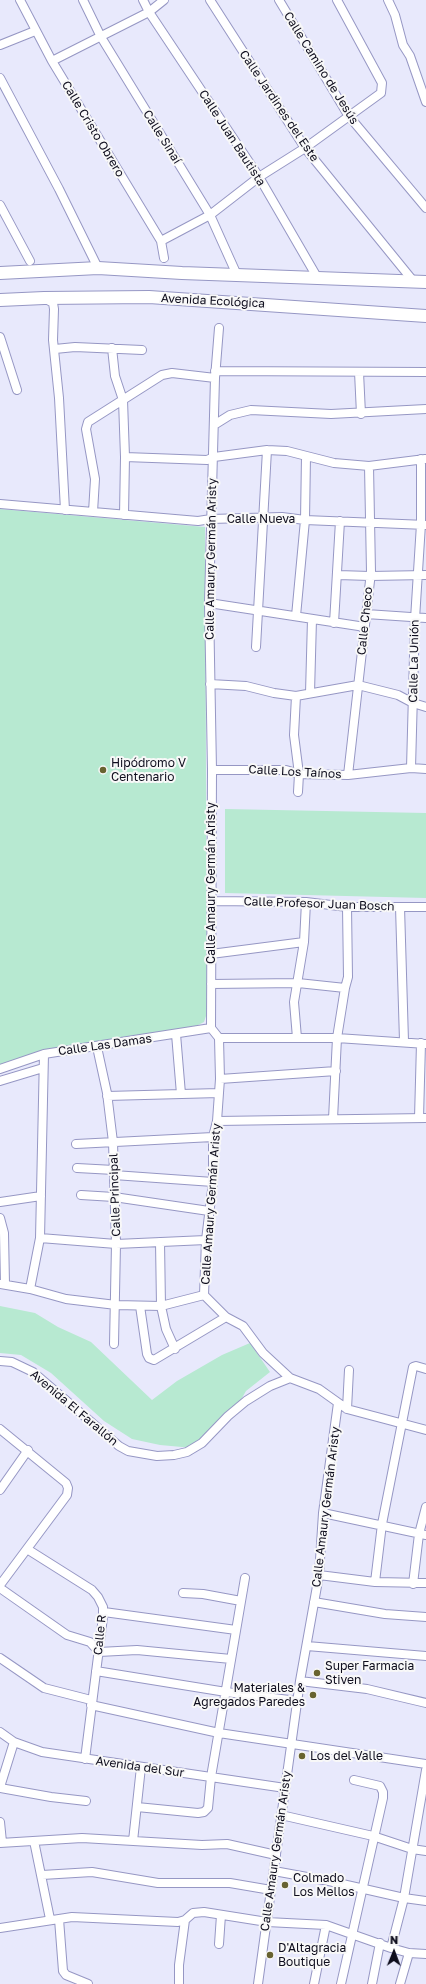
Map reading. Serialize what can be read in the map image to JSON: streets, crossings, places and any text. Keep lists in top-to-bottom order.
{
  "streets": {
    "main road": ["Avenida Ecológica"],
    "street": [
      "Calle Camino de Jesús",
      "Calle Jardines del Este",
      "Calle Cristo Obrero",
      "Calle Sinaí",
      "Calle Juan Bautista",
      "Calle Nueva",
      "Calle Amaury Germán Aristy",
      "Calle Checo",
      "Calle La Unión",
      "Calle Los Taínos",
      "Calle Profesor Juan Bosch",
      "Calle Las Damas",
      "Calle Principal",
      "Avenida El Farallón",
      "Calle R",
      "Avenida del Sur"
    ]
  },
  "crossings": [
    ["Calle Nueva", "Calle Amaury Germán Aristy"],
    ["Calle Nueva", "Calle Checo"],
    ["Calle Nueva", "Calle La Unión"],
    ["Calle Amaury Germán Aristy", "Calle Los Taínos"],
    ["Calle Amaury Germán Aristy", "Calle Profesor Juan Bosch"],
    ["Calle Amaury Germán Aristy", "Calle Las Damas"],
    ["Calle Amaury Germán Aristy", "Avenida El Farallón"],
    ["Calle Amaury Germán Aristy", "Avenida del Sur"],
    ["Calle Checo", "Calle Los Taínos"],
    ["Calle La Unión", "Calle Los Taínos"],
    ["Calle Las Damas", "Calle Principal"],
    ["Calle R", "Avenida del Sur"]
  ],
  "places": [
    "Hipódromo V Centenario",
    "Super Farmacia Stiven",
    "Materiales & Agregados Paredes",
    "Los del Valle",
    "Colmado Los Mellos",
    "D'Altagracia Boutique"
  ],
  "north": "top"
}
